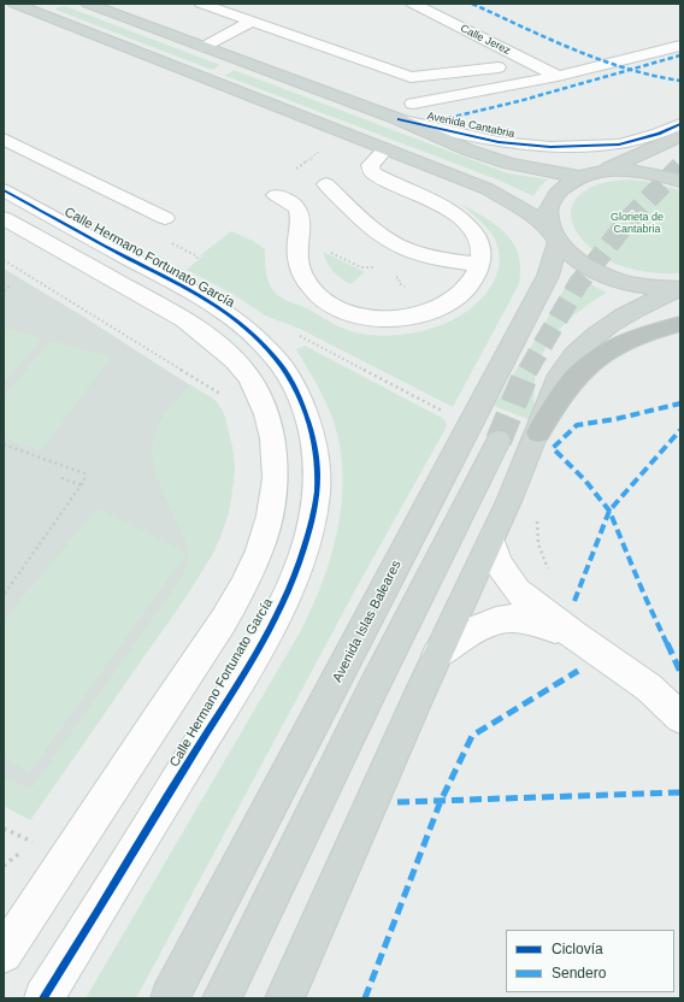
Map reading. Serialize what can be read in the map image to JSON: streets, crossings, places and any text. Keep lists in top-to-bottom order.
{
  "streets": {
    "main road": ["Avenida Cantabria", "Avenida Islas Baleares"],
    "street": ["Calle Jerez", "Calle Hermano Fortunato García"]
  },
  "parks": ["Glorieta de Cantabria"],
  "legend": ["Ciclovía", "Sendero"]
}
